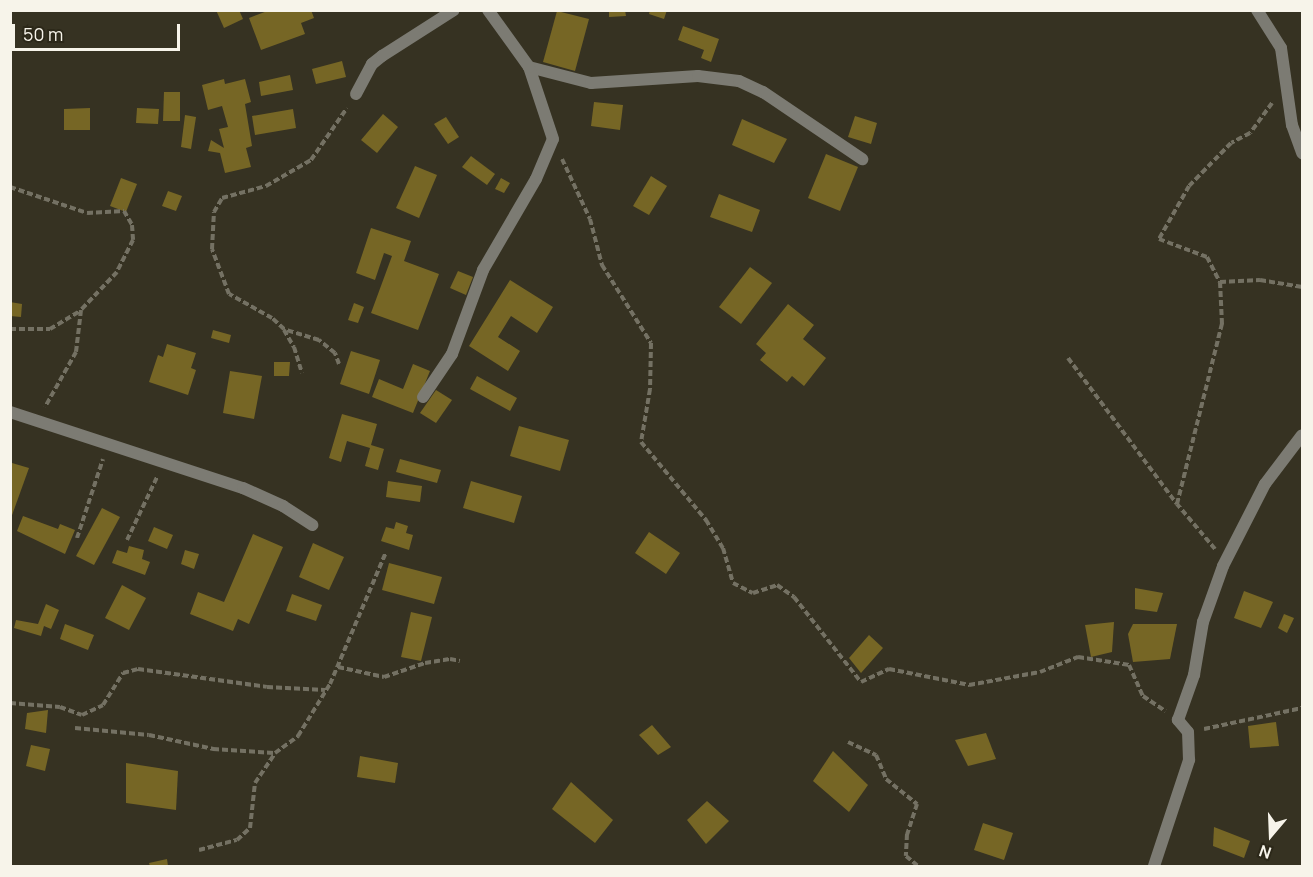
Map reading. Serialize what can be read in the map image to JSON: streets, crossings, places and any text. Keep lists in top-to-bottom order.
{
  "scale_bar": "50 m",
  "north": "bottom"
}
